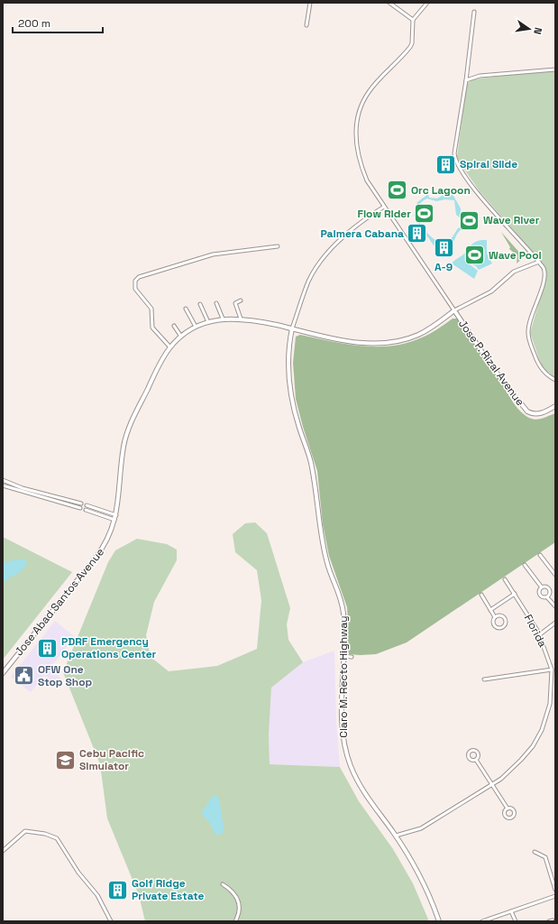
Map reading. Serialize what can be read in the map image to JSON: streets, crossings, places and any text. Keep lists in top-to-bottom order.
{
  "streets": {
    "main road": ["Jose P. Rizal Avenue", "Jose Abad Santos Avenue", "Claro M. Recto Highway"],
    "street": ["Florida"]
  },
  "crossings": [
    ["Jose P. Rizal Avenue", "Jose Abad Santos Avenue"],
    ["Jose Abad Santos Avenue", "Claro M. Recto Highway"],
    ["Florida", "Claro M. Recto Highway"]
  ],
  "places": {
    "building": [
      "Spiral Slide",
      "Palmera Cabana",
      "A-9",
      "PDRF Emergency Operations Center",
      "Golf Ridge Private Estate"
    ],
    "sports": [
      "Orc Lagoon",
      "Flow Rider",
      "Wave River",
      "Wave Pool"
    ],
    "public building": ["OFW One Stop Shop"],
    "school or university": ["Cebu Pacific Simulator"]
  },
  "scale_bar": "200 m",
  "north": "right"
}
